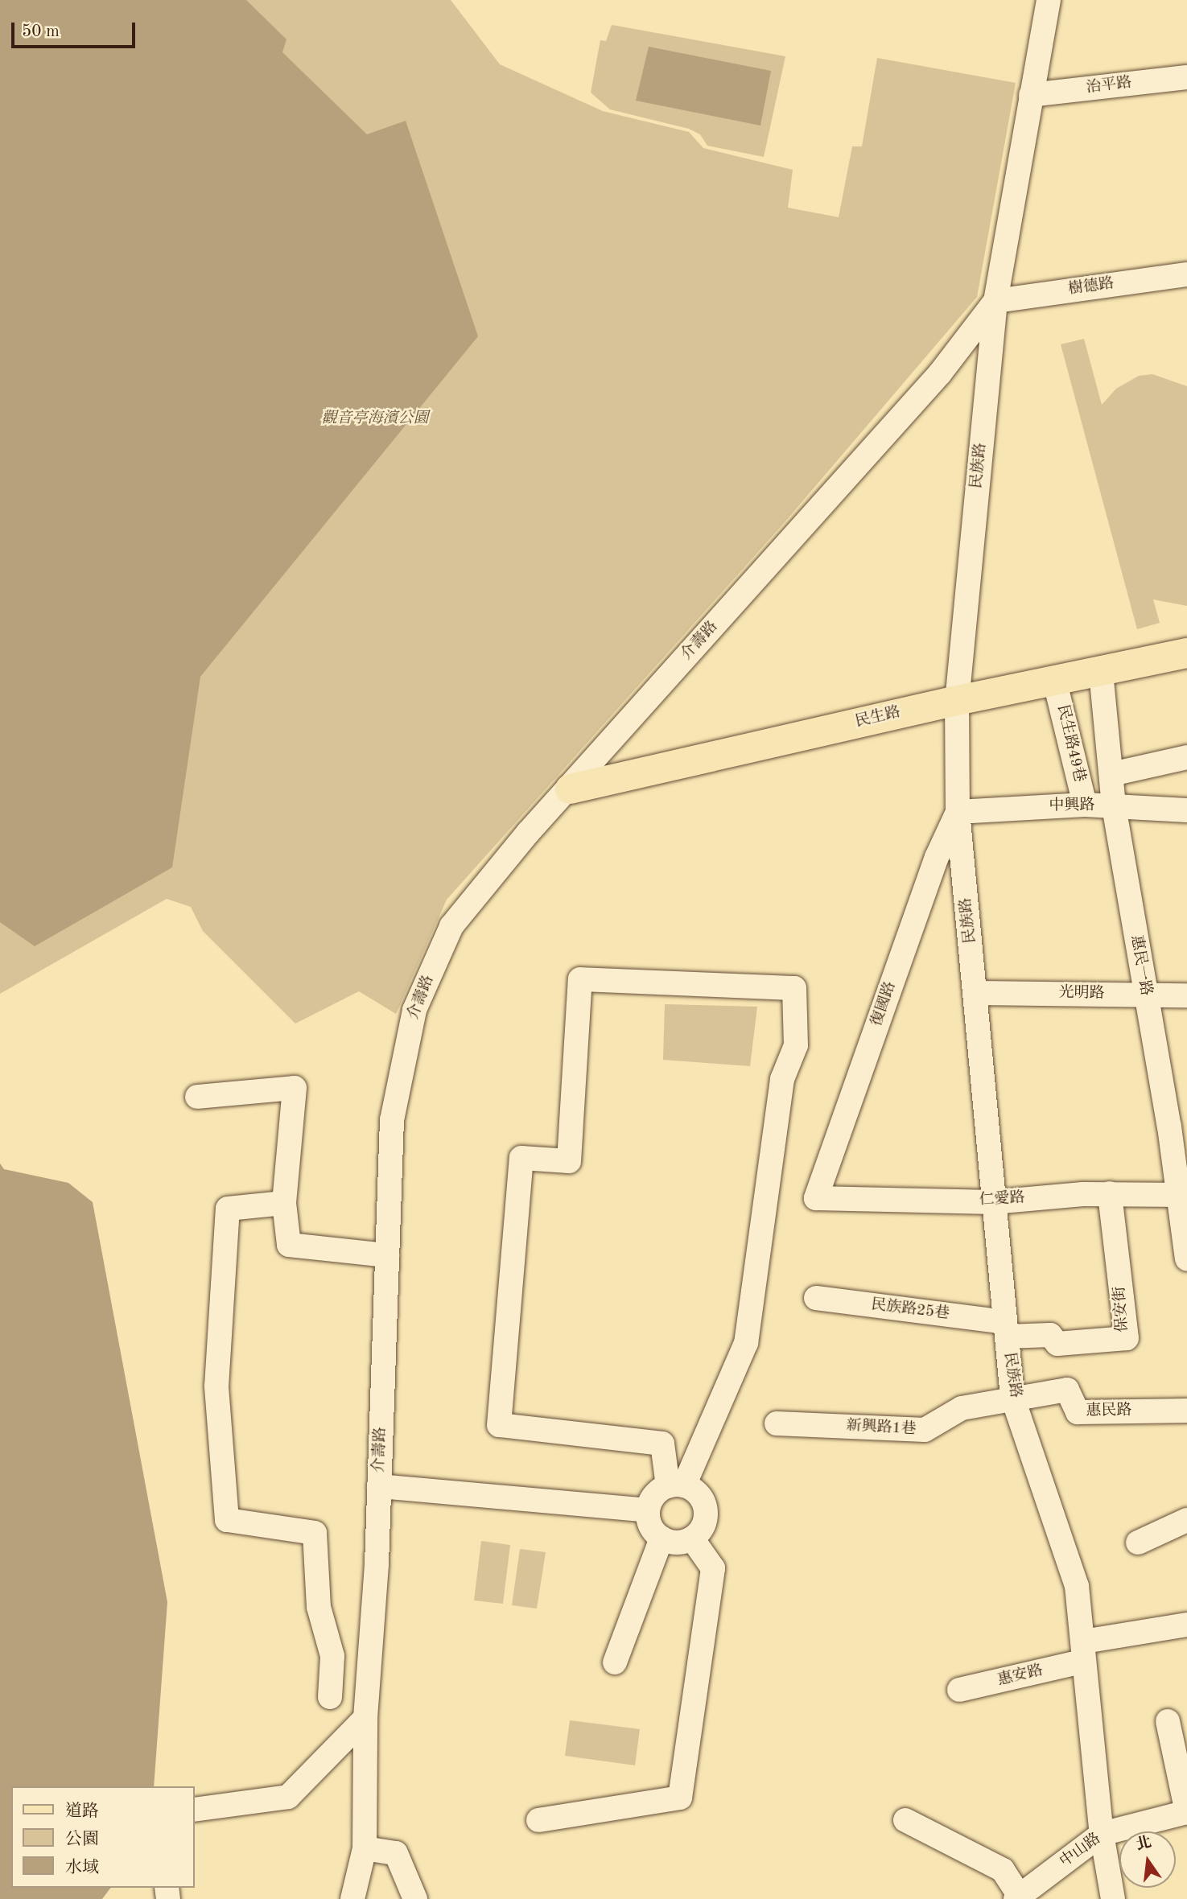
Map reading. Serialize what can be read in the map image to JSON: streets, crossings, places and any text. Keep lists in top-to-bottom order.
{
  "streets": {
    "main road": ["民生路"],
    "street": [
      "治平路",
      "樹德路",
      "民族路",
      "介壽路",
      "民生路49巷",
      "中興路",
      "惠民一路",
      "光明路",
      "復國路",
      "仁愛路",
      "保安街",
      "民族路25巷",
      "惠民路",
      "新興路1巷",
      "惠安路",
      "中山路"
    ]
  },
  "crossings": [
    ["治平路", "民族路"],
    ["樹德路", "民族路"],
    ["樹德路", "介壽路"],
    ["民族路", "介壽路"],
    ["民族路", "民生路"],
    ["民族路", "中興路"],
    ["民族路", "光明路"],
    ["民族路", "復國路"],
    ["民族路", "仁愛路"],
    ["民族路", "保安街"],
    ["民族路", "民族路25巷"],
    ["民族路", "惠民路"],
    ["民族路", "新興路1巷"],
    ["民族路", "惠安路"],
    ["民族路", "中山路"],
    ["介壽路", "民生路"],
    ["民生路", "民生路49巷"],
    ["民生路", "惠民一路"],
    ["民生路49巷", "中興路"],
    ["中興路", "惠民一路"],
    ["中興路", "復國路"],
    ["惠民一路", "光明路"],
    ["惠民一路", "仁愛路"],
    ["復國路", "仁愛路"],
    ["仁愛路", "保安街"],
    ["保安街", "民族路25巷"],
    ["惠民路", "新興路1巷"]
  ],
  "parks": ["觀音亭海濱公園"],
  "legend": ["道路", "公園", "水域"],
  "scale_bar": "50 m",
  "north": "top"
}
